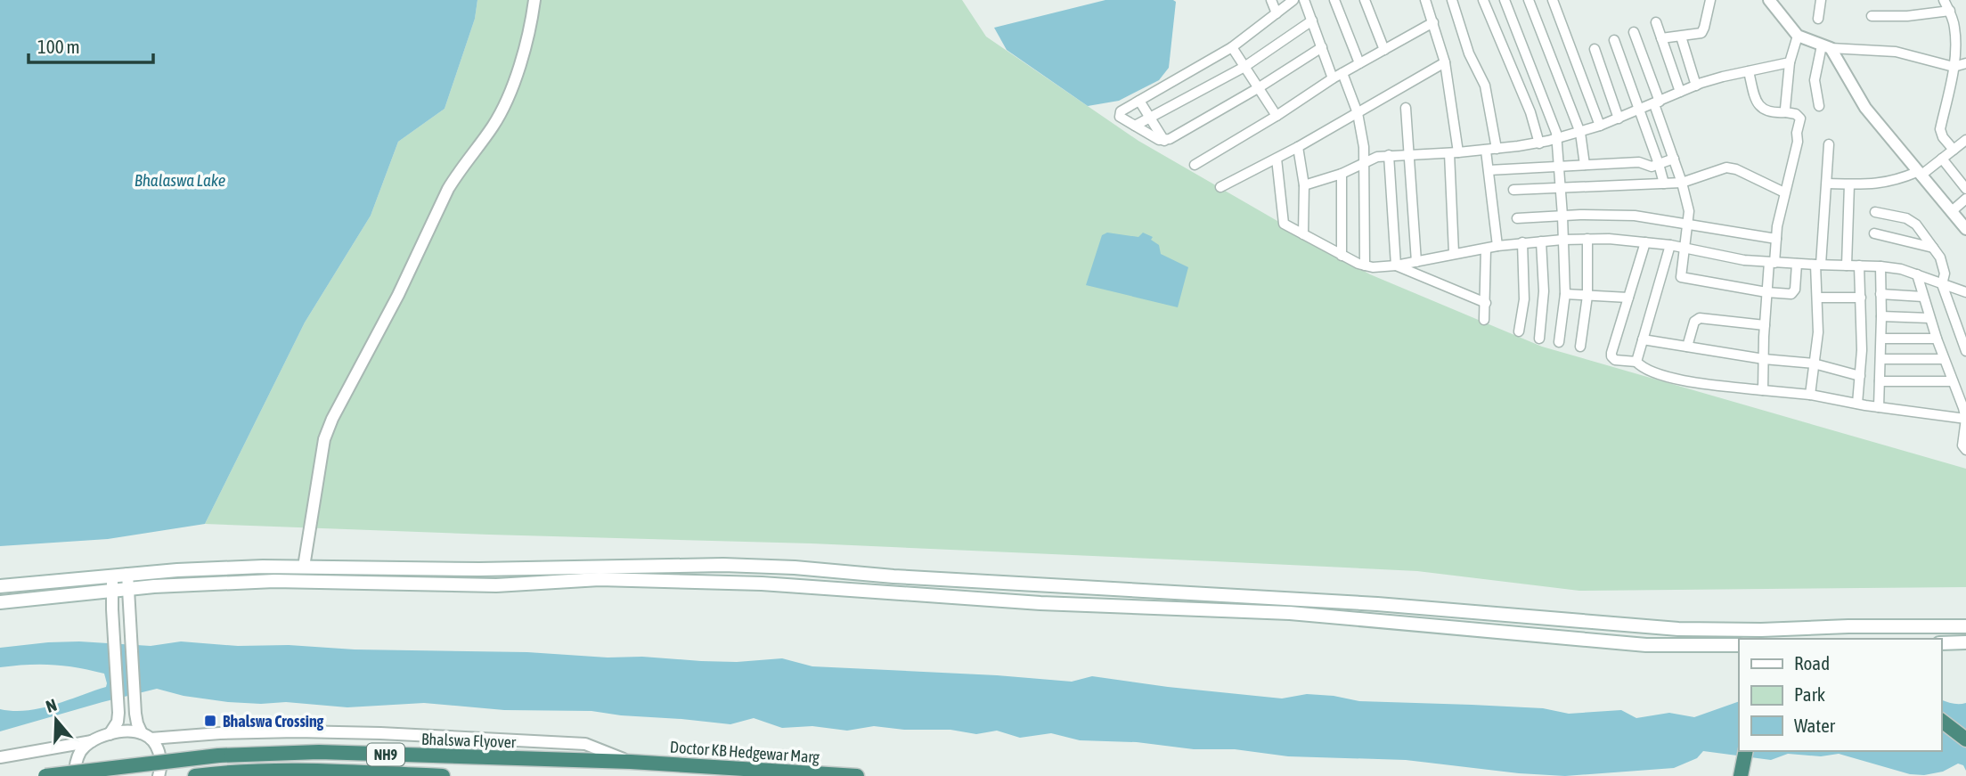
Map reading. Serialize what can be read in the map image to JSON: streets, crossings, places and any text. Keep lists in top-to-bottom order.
{
  "streets": {
    "highway": ["Bhalswa Flyover", "Doctor KB Hedgewar Marg", "NH9"]
  },
  "crossings": [
    ["Bhalswa Flyover", "Doctor KB Hedgewar Marg"]
  ],
  "water": ["Bhalaswa Lake"],
  "places": {
    "transit": ["Bhalswa Crossing"]
  },
  "legend": ["Road", "Park", "Water"],
  "scale_bar": "100 m",
  "north": "top"
}
